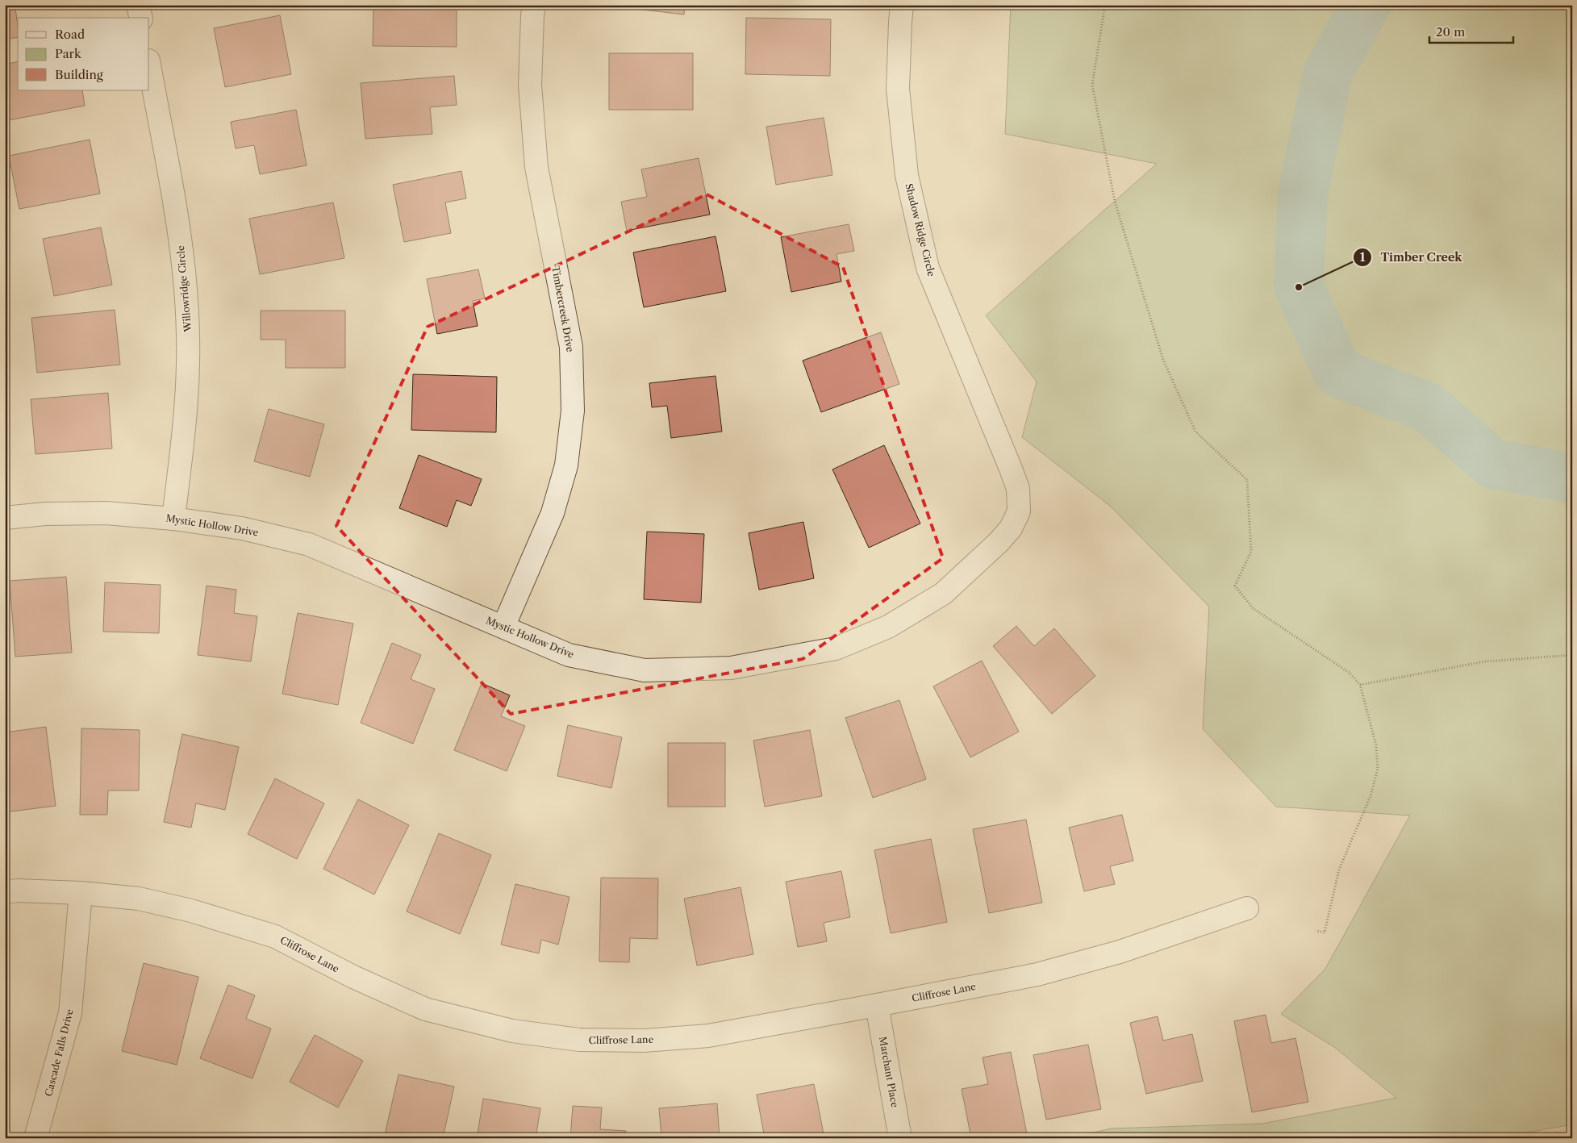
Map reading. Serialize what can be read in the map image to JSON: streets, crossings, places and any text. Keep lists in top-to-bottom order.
{
  "streets": {
    "street": [
      "Shadow Ridge Circle",
      "Willowridge Circle",
      "Timbercreek Drive",
      "Mystic Hollow Drive",
      "Cliffrose Lane",
      "Cascade Falls Drive",
      "Marchant Place"
    ]
  },
  "crossings": [
    ["Shadow Ridge Circle", "Mystic Hollow Drive"],
    ["Willowridge Circle", "Mystic Hollow Drive"],
    ["Timbercreek Drive", "Mystic Hollow Drive"],
    ["Cliffrose Lane", "Cascade Falls Drive"],
    ["Cliffrose Lane", "Marchant Place"]
  ],
  "places": ["Timber Creek"],
  "legend": ["Road", "Park", "Building"],
  "scale_bar": "20 m"
}
